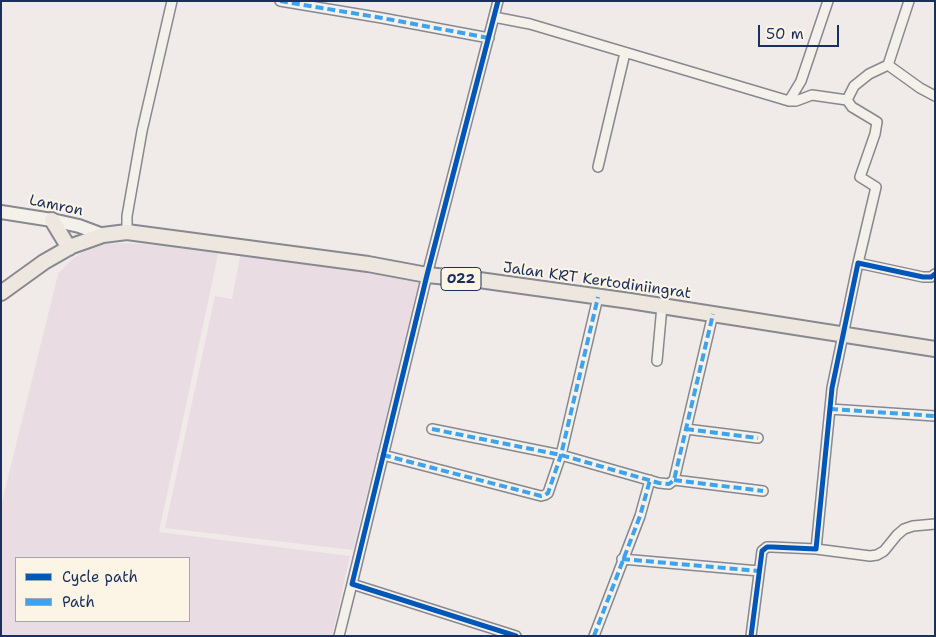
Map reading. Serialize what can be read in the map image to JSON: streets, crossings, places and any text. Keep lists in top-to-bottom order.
{
  "streets": {
    "main road": ["022", "Jalan KRT Kertodiniingrat"],
    "street": ["Lamron"]
  },
  "crossings": [
    ["Lamron", "Jalan KRT Kertodiniingrat"]
  ],
  "legend": ["Cycle path", "Path"],
  "scale_bar": "50 m"
}
